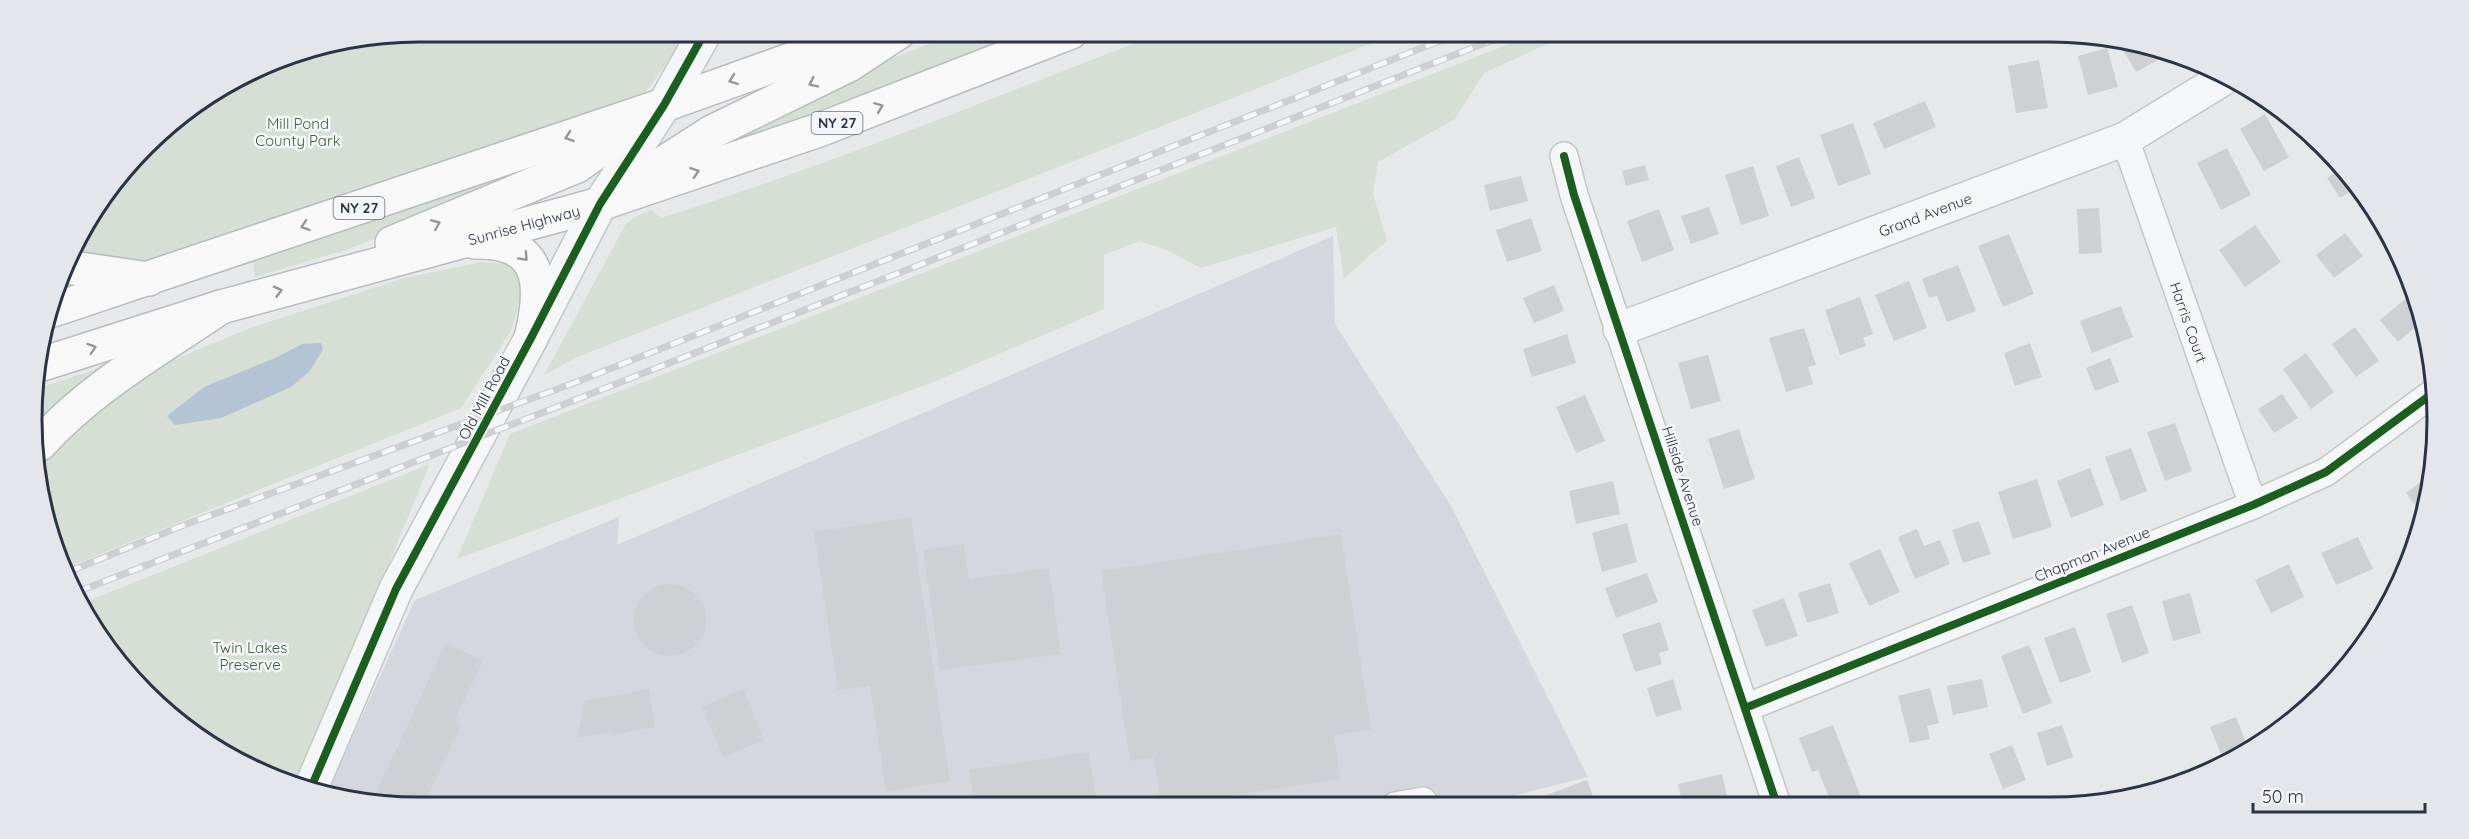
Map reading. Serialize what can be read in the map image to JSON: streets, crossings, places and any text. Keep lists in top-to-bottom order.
{
  "streets": {
    "highway": ["NY 27", "Sunrise Highway"],
    "street": [
      "Grand Avenue",
      "Harris Court",
      "Old Mill Road",
      "Hillside Avenue",
      "Chapman Avenue"
    ]
  },
  "crossings": [
    ["NY 27", "Old Mill Road"],
    ["Grand Avenue", "Harris Court"],
    ["Grand Avenue", "Hillside Avenue"],
    ["Sunrise Highway", "Old Mill Road"],
    ["Harris Court", "Chapman Avenue"],
    ["Hillside Avenue", "Chapman Avenue"]
  ],
  "parks": ["Mill Pond County Park", "Twin Lakes Preserve"],
  "scale_bar": "50 m"
}
